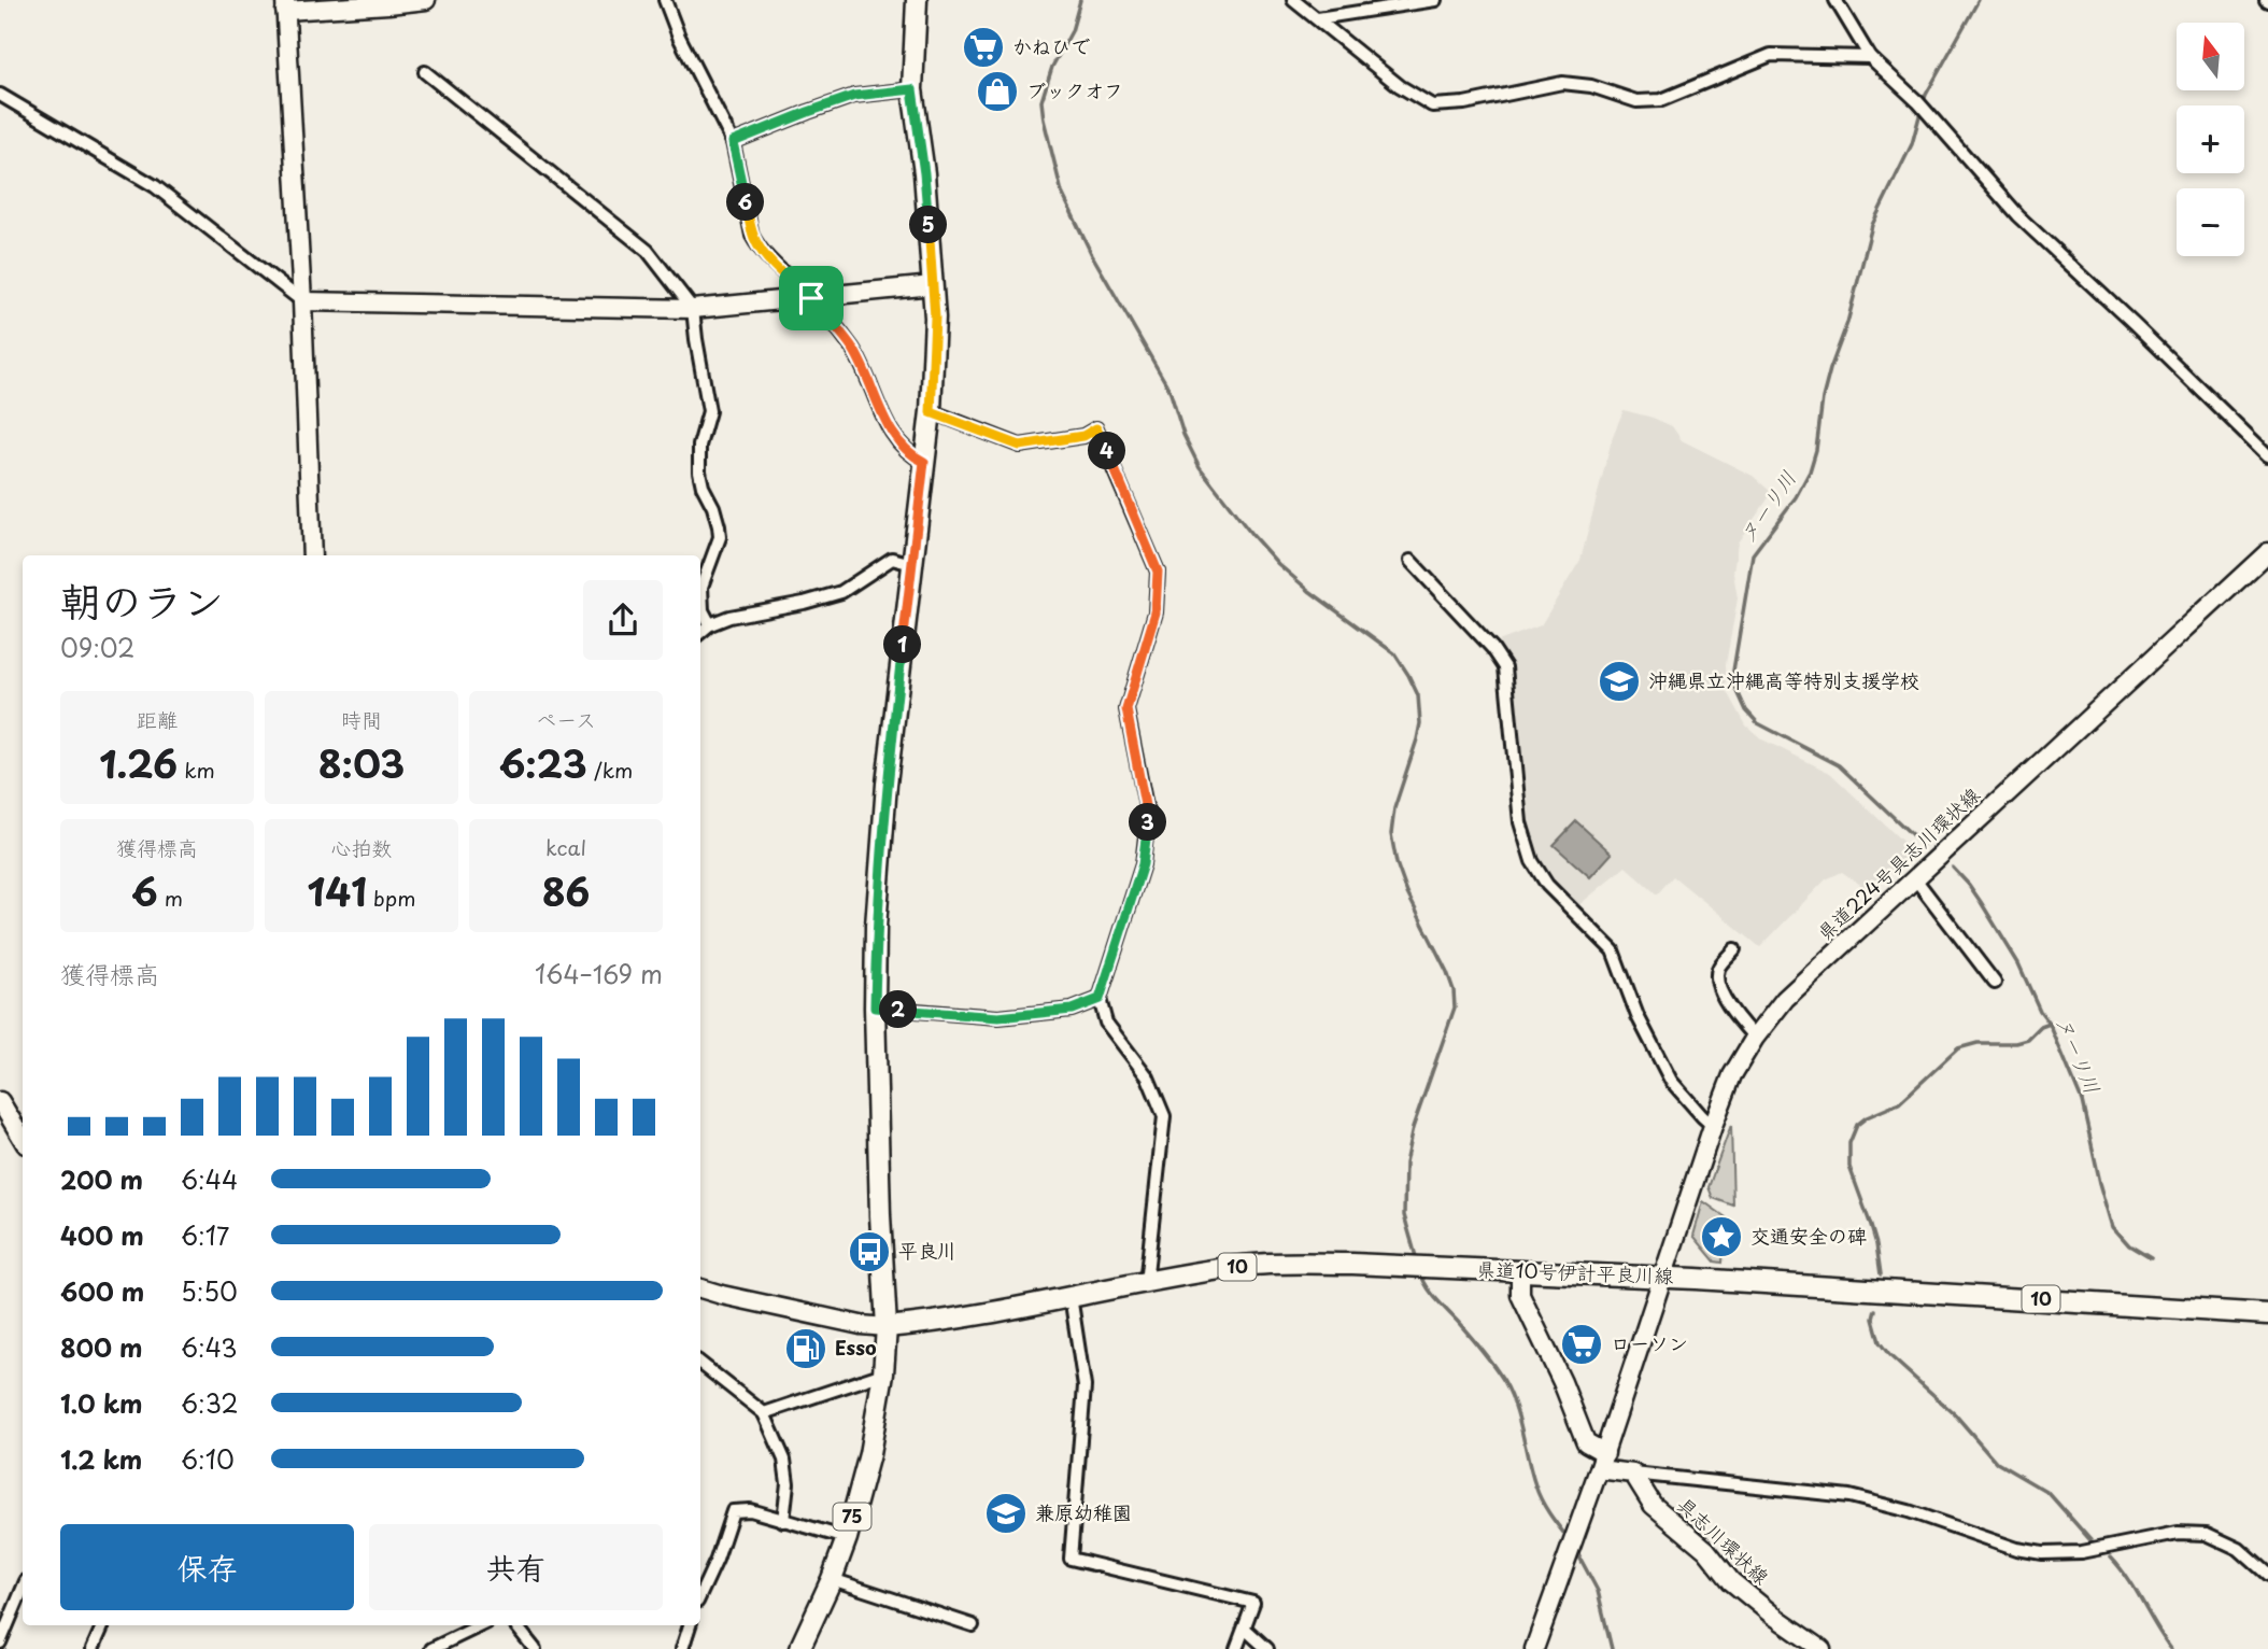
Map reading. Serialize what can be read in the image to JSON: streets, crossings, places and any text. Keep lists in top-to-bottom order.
{
  "streets": {
    "main road": [
      "県道224号具志川環状線",
      "10",
      "県道10号伊計平良川線",
      "75",
      "具志川環状線"
    ]
  },
  "crossings": [
    ["県道224号具志川環状線", "県道10号伊計平良川線"],
    ["県道10号伊計平良川線", "75"]
  ],
  "water": ["ヌーリ川"],
  "places": {
    "supermarket": ["かねひで", "ローソン"],
    "shop": ["ブックオフ"],
    "school or university": ["沖縄県立沖縄高等特別支援学校", "兼原幼稚園"],
    "place": ["交通安全の碑"],
    "bus stop": ["平良川"],
    "fuel station": ["Esso"]
  },
  "north": "top",
  "page": {
    "map_buttons": ["+", "−"],
    "pins": [
      "6",
      "5",
      "4",
      "1",
      "3",
      "2"
    ],
    "heading": ["朝のラン", "09:02"],
    "stats": [
      ["距離", "1.26 km"],
      ["時間", "8:03"],
      ["ペース", "6:23 /km"],
      ["獲得標高", "6 m"],
      ["心拍数", "141 bpm"],
      ["kcal", "86"]
    ],
    "chart": ["獲得標高", "164–169 m"],
    "list": [
      {
        "name": "200 m",
        "note": "6:44"
      },
      {
        "name": "400 m",
        "note": "6:17"
      },
      {
        "name": "600 m",
        "note": "5:50"
      },
      {
        "name": "800 m",
        "note": "6:43"
      },
      {
        "name": "1.0 km",
        "note": "6:32"
      },
      {
        "name": "1.2 km",
        "note": "6:10"
      }
    ],
    "buttons": ["保存", "共有"]
  }
}
